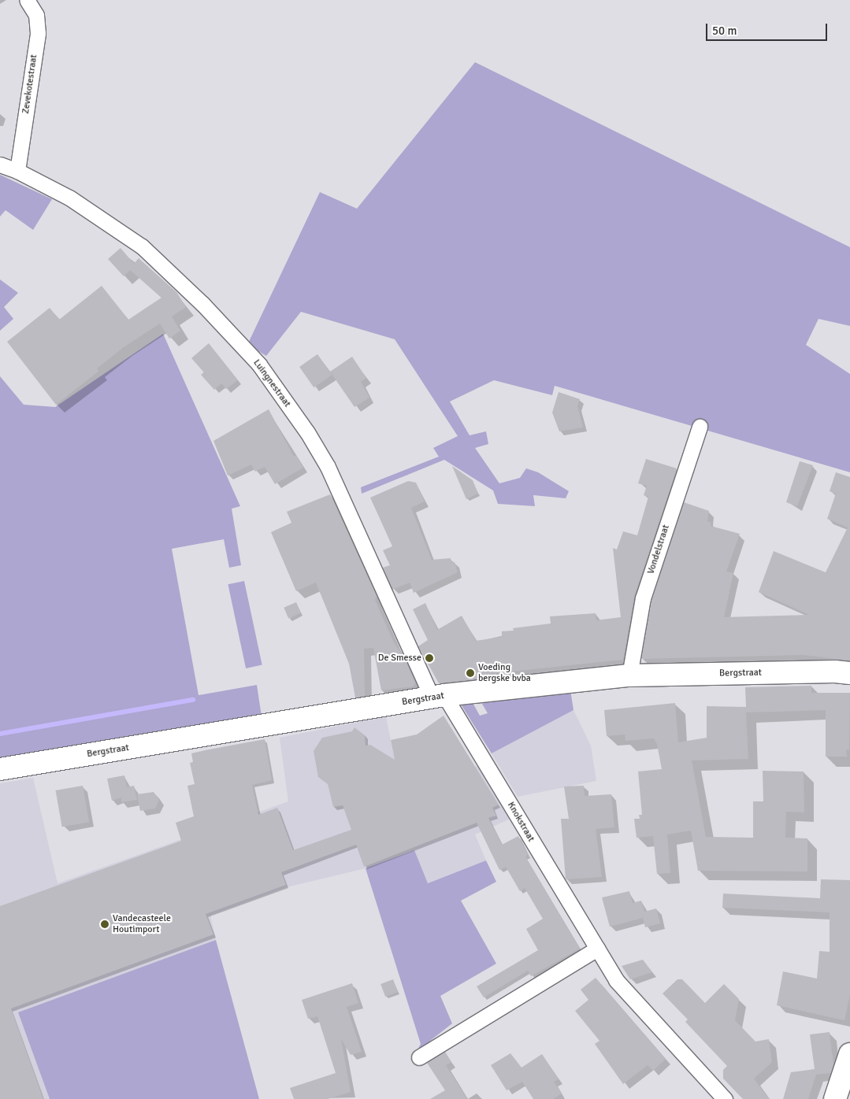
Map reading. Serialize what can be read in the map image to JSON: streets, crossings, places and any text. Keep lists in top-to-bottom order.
{
  "streets": {
    "street": [
      "Zevekotestraat",
      "Luingnestraat",
      "Vondelstraat",
      "Bergstraat",
      "Knokstraat"
    ]
  },
  "crossings": [
    ["Zevekotestraat", "Luingnestraat"],
    ["Luingnestraat", "Bergstraat"],
    ["Luingnestraat", "Knokstraat"],
    ["Vondelstraat", "Bergstraat"],
    ["Bergstraat", "Knokstraat"]
  ],
  "places": ["De Smesse", "Voeding bergske bvba", "Vandecasteele Houtimport"],
  "scale_bar": "50 m"
}
